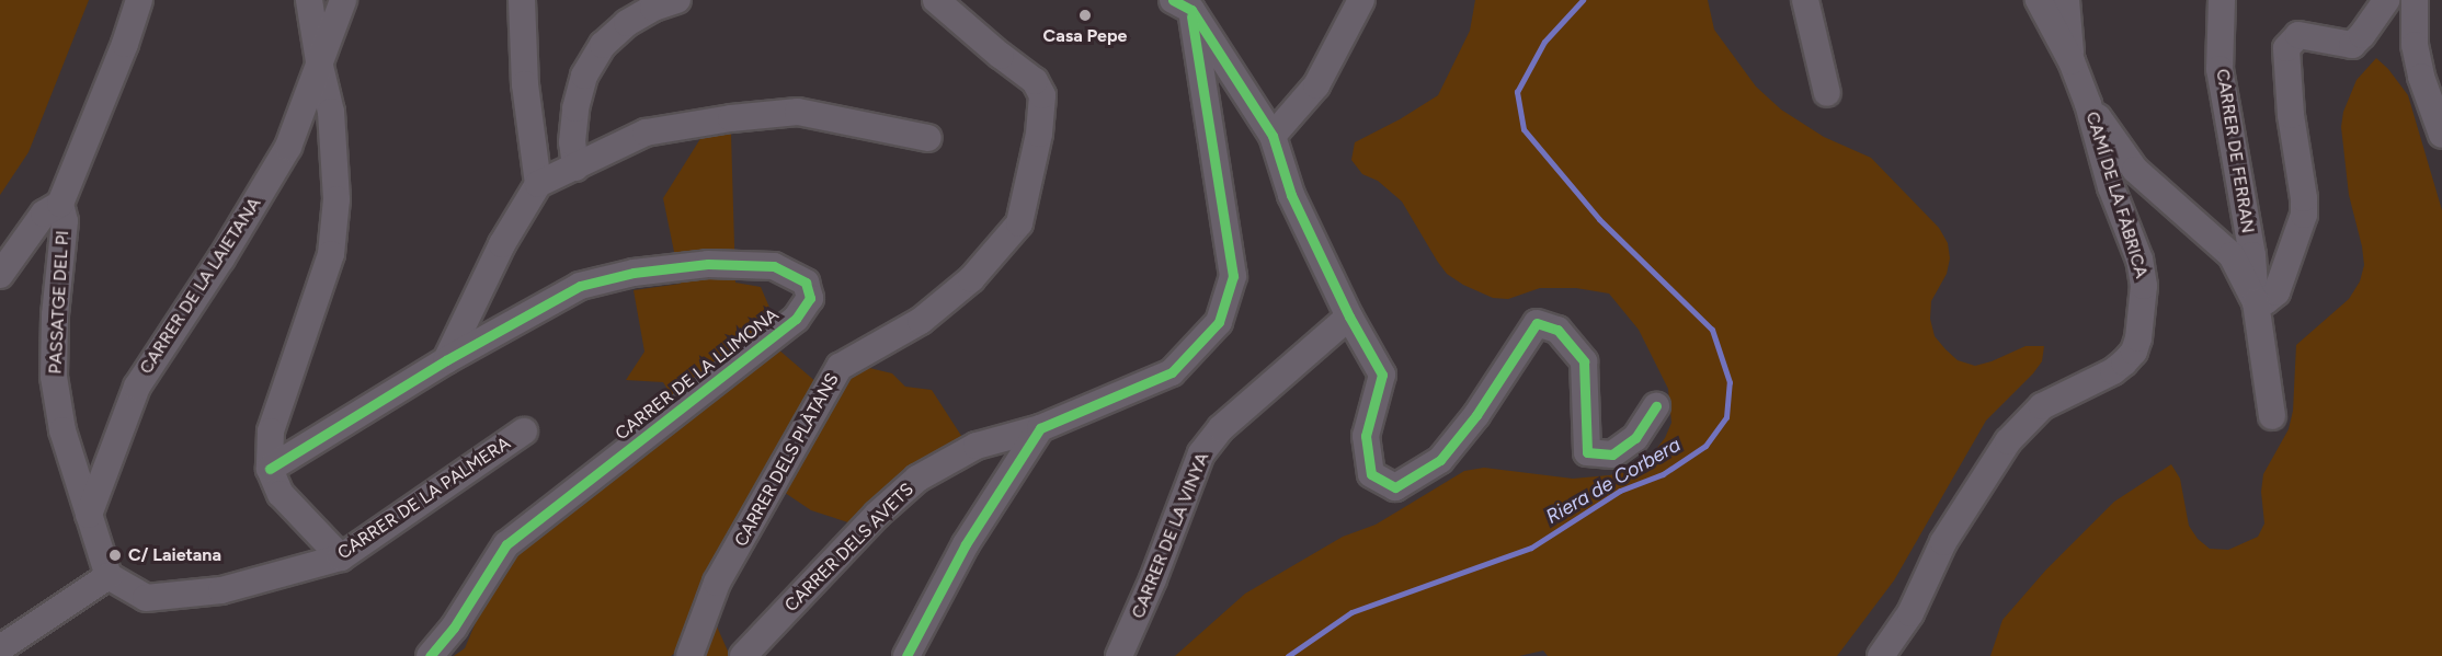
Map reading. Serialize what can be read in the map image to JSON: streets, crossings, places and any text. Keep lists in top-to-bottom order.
{
  "streets": {
    "street": [
      "CARRER DE FERRAN",
      "CAMÍ DE LA FÀBRICA",
      "CARRER DE LA LAIETANA",
      "PASSATGE DEL PI",
      "CARRER DE LA LLIMONA",
      "CARRER DELS PLÀTANS",
      "CARRER DE LA PALMERA",
      "CARRER DE LA VINYA",
      "CARRER DELS AVETS"
    ]
  },
  "crossings": [
    ["CARRER DE LA LAIETANA", "PASSATGE DEL PI"]
  ],
  "water": ["Riera de Corbera"],
  "places": ["Casa Pepe", "C/ Laietana"]
}
